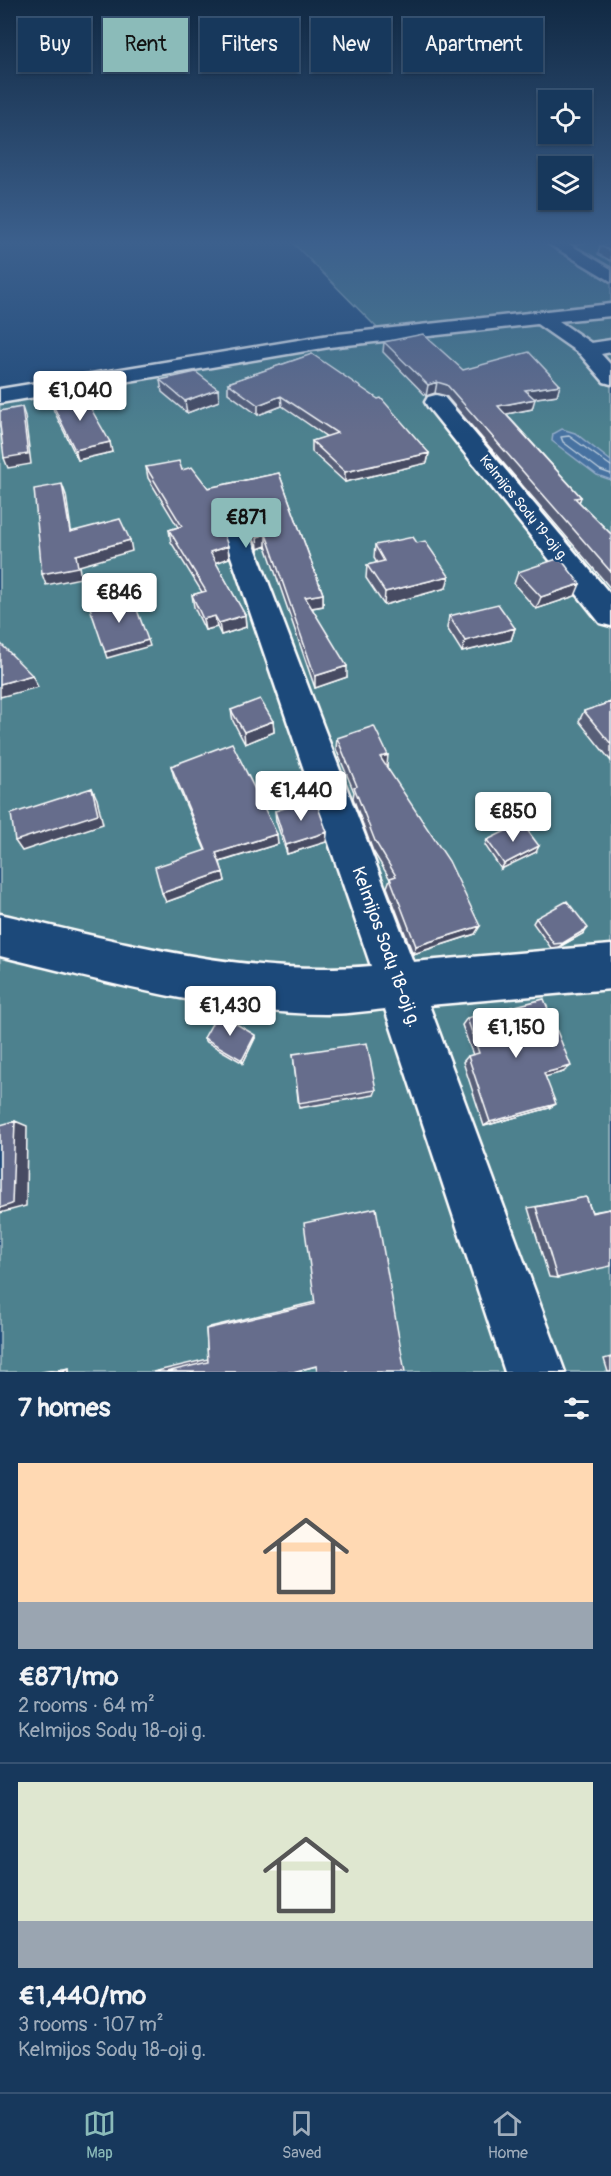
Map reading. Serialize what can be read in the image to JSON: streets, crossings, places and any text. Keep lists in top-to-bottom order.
{
  "streets": {
    "street": ["Kelmijos Sodų 19-oji g.", "Kelmijos Sodų 18-oji g."]
  },
  "page": {
    "chip": [
      "Buy",
      "Rent",
      "Filters",
      "New",
      "Apartment"
    ],
    "price": [
      "€1,040",
      "€871",
      "€846",
      "€1,440",
      "€850",
      "€1,430",
      "€1,150"
    ],
    "heading": "7 homes",
    "list": [
      {
        "name": "€871/mo",
        "note": "2 rooms · 64 m² · Kelmijos Sodų 18-oji g."
      },
      {
        "name": "€1,440/mo",
        "note": "3 rooms · 107 m² · Kelmijos Sodų 18-oji g."
      }
    ],
    "tabs": ["Map", "Saved", "Home"]
  }
}
